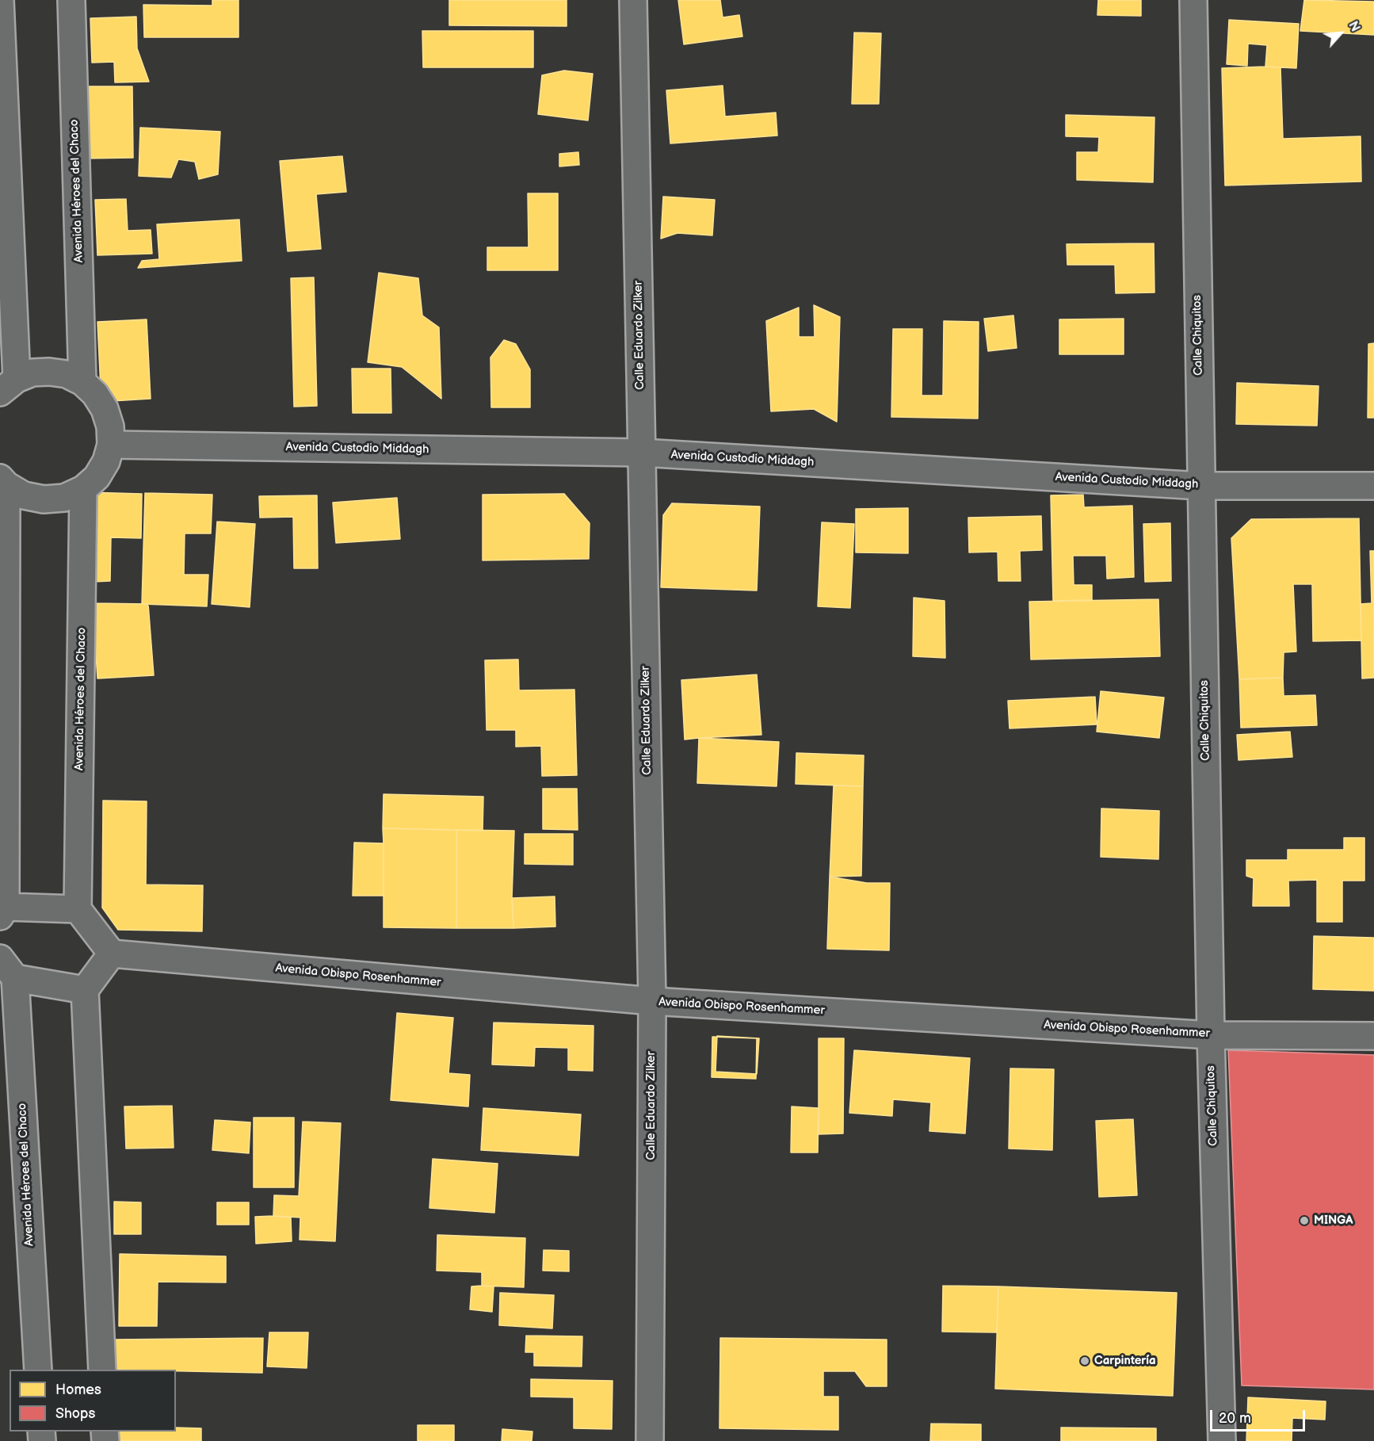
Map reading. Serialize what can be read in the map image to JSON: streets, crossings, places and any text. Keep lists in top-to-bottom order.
{
  "streets": {
    "street": [
      "Avenida Héroes del Chaco",
      "Calle Eduardo Zilker",
      "Calle Chiquitos",
      "Avenida Custodio Middagh",
      "Avenida Obispo Rosenhammer"
    ]
  },
  "crossings": [
    ["Calle Eduardo Zilker", "Avenida Custodio Middagh"],
    ["Calle Eduardo Zilker", "Avenida Obispo Rosenhammer"],
    ["Calle Chiquitos", "Avenida Custodio Middagh"],
    ["Calle Chiquitos", "Avenida Obispo Rosenhammer"]
  ],
  "places": ["MINGA", "Carpintería"],
  "legend": ["Homes", "Shops"],
  "scale_bar": "20 m",
  "north": "top right"
}
